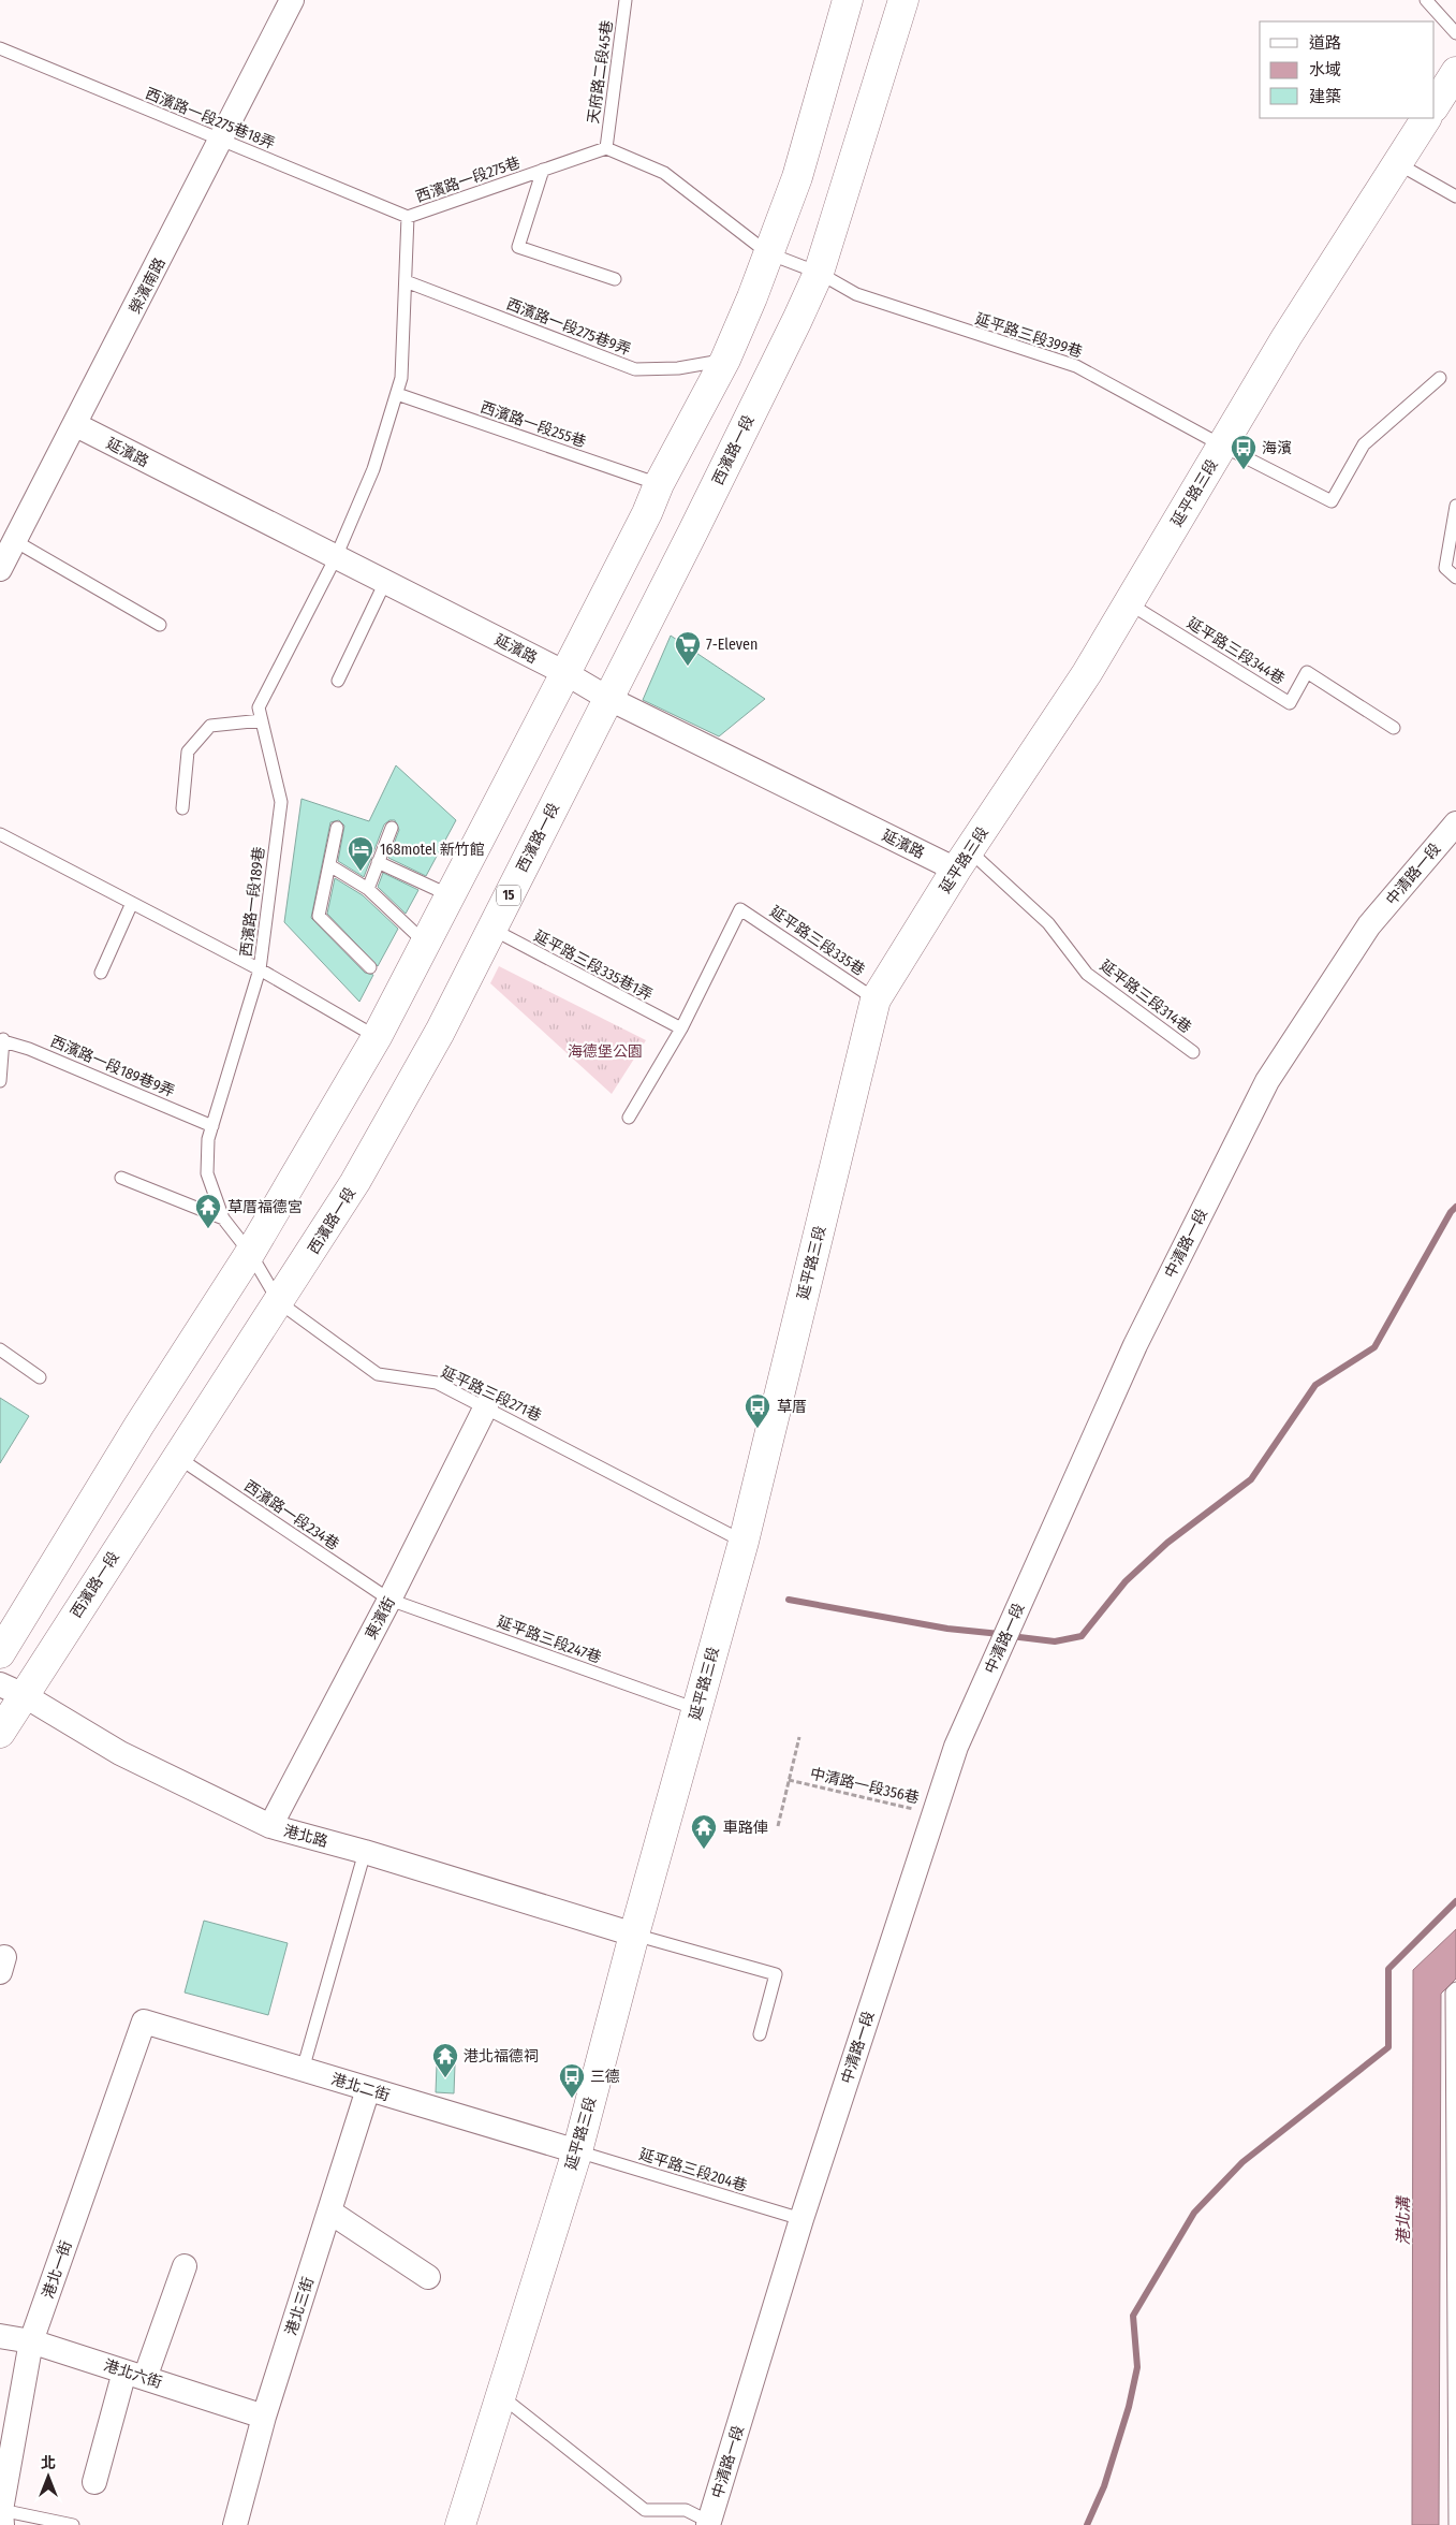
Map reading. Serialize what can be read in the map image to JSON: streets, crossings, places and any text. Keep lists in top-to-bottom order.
{
  "streets": {
    "main road": ["西濱路一段", "延平路三段", "15"],
    "street": [
      "榮濱南路",
      "延濱路",
      "中清路一段",
      "東濱街",
      "港北路",
      "港北二街",
      "港北一街",
      "港北三街",
      "港北六街"
    ],
    "lane": [
      "天府路二段45巷",
      "西濱路一段275巷18弄",
      "西濱路一段275巷",
      "西濱路一段275巷9弄",
      "延平路三段399巷",
      "西濱路一段255巷",
      "延平路三段344巷",
      "西濱路一段189巷",
      "延平路三段335巷",
      "延平路三段335巷1弄",
      "延平路三段314巷",
      "西濱路一段189巷9弄",
      "延平路三段271巷",
      "西濱路一段234巷",
      "延平路三段247巷",
      "延平路三段204巷"
    ],
    "path": ["中清路一段356巷"]
  },
  "crossings": [
    ["天府路二段45巷", "西濱路一段275巷"],
    ["西濱路一段275巷18弄", "西濱路一段275巷"],
    ["西濱路一段275巷18弄", "榮濱南路"],
    ["西濱路一段275巷", "西濱路一段275巷9弄"],
    ["西濱路一段275巷", "西濱路一段255巷"],
    ["西濱路一段275巷", "延濱路"],
    ["西濱路一段275巷", "西濱路一段189巷"],
    ["榮濱南路", "延濱路"],
    ["延平路三段399巷", "西濱路一段"],
    ["延平路三段399巷", "延平路三段"],
    ["西濱路一段", "延濱路"],
    ["西濱路一段", "延平路三段335巷1弄"],
    ["西濱路一段", "延平路三段271巷"],
    ["西濱路一段", "西濱路一段234巷"],
    ["西濱路一段", "港北路"],
    ["延濱路", "延平路三段"],
    ["延濱路", "西濱路一段189巷"],
    ["延濱路", "延平路三段314巷"],
    ["延平路三段", "延平路三段344巷"],
    ["延平路三段", "延平路三段335巷"],
    ["延平路三段", "延平路三段314巷"],
    ["延平路三段", "延平路三段271巷"],
    ["延平路三段", "延平路三段247巷"],
    ["延平路三段", "港北路"],
    ["延平路三段", "港北二街"],
    ["延平路三段", "延平路三段204巷"],
    ["中清路一段", "中清路一段356巷"],
    ["中清路一段", "延平路三段204巷"],
    ["西濱路一段189巷", "西濱路一段189巷9弄"],
    ["西濱路一段189巷", "延平路三段271巷"],
    ["延平路三段335巷", "延平路三段335巷1弄"],
    ["延平路三段271巷", "東濱街"],
    ["西濱路一段234巷", "東濱街"],
    ["西濱路一段234巷", "延平路三段247巷"],
    ["東濱街", "延平路三段247巷"],
    ["東濱街", "港北路"],
    ["港北二街", "延平路三段204巷"],
    ["港北二街", "港北一街"],
    ["港北二街", "港北三街"],
    ["港北一街", "港北六街"],
    ["港北三街", "港北六街"]
  ],
  "water": ["港北溝"],
  "parks": ["海德堡公園"],
  "places": {
    "bus stop": ["海濱", "草厝", "三德"],
    "supermarket": ["7-Eleven"],
    "hotel": ["168motel 新竹館"],
    "temple": ["草厝福德宮", "車路俥", "港北福德祠"]
  },
  "legend": ["道路", "水域", "建築"],
  "north": "top"
}
